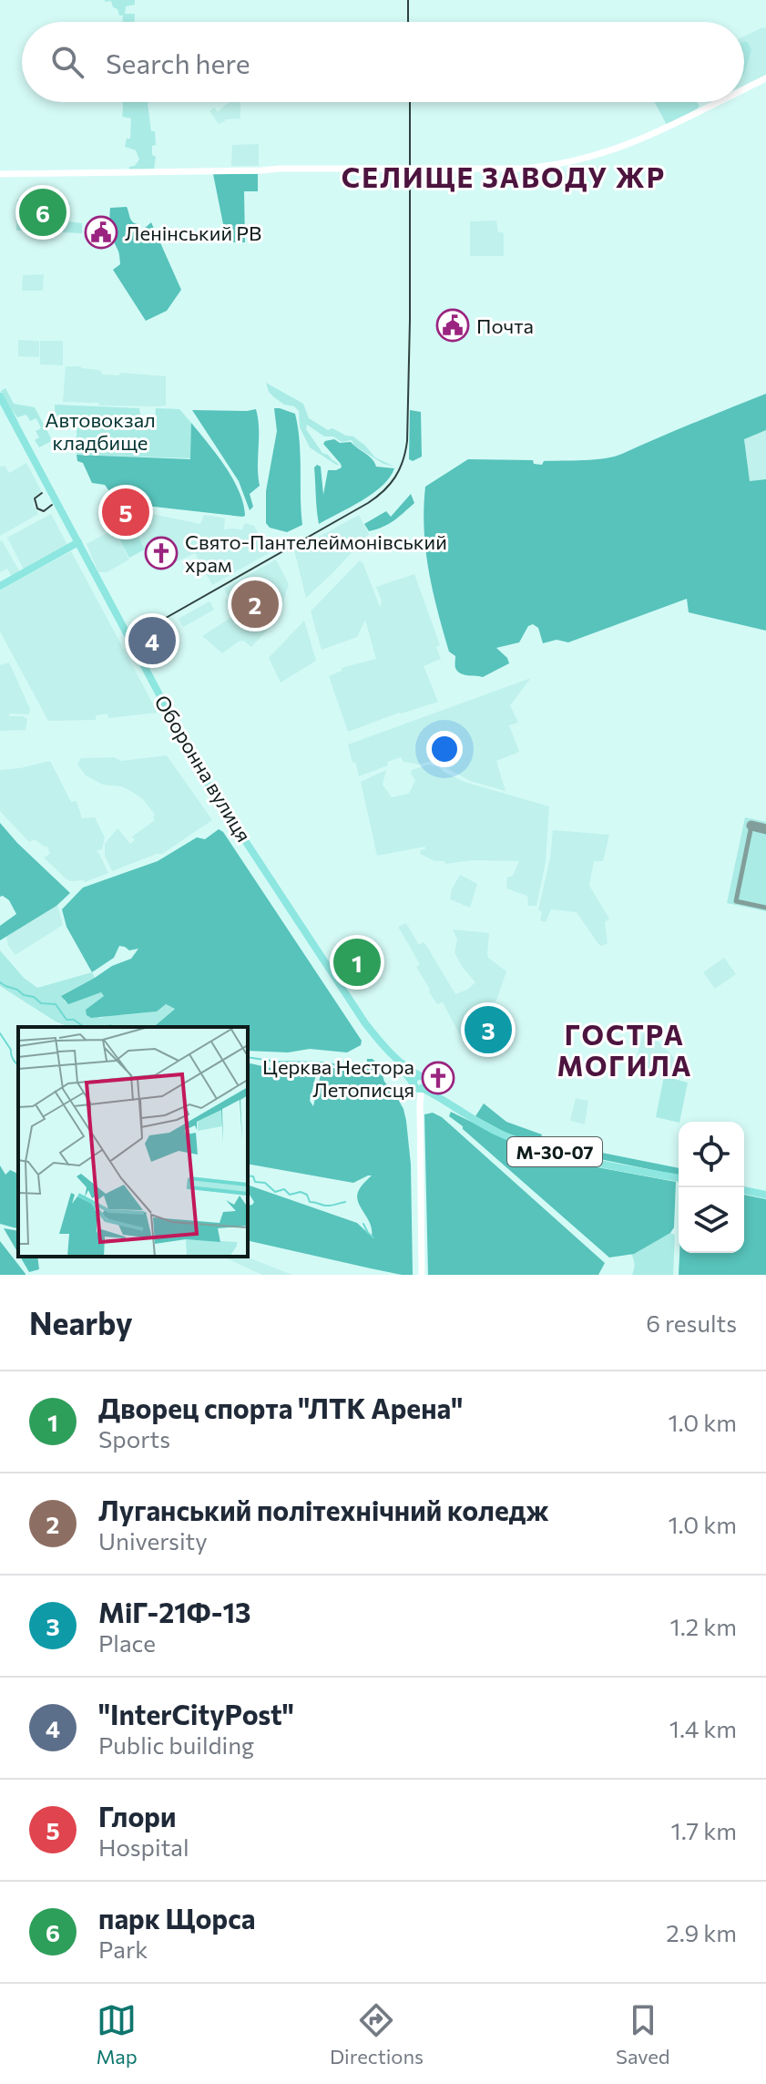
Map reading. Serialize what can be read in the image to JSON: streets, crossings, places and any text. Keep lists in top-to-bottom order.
{
  "streets": {
    "main road": ["Оборонна вулиця", "М-30-07"]
  },
  "districts": ["СЕЛИЩЕ ЗАВОДУ ЖР", "ГОСТРА МОГИЛА"],
  "parks": ["Автовокзал кладбище"],
  "places": {
    "public building": ["Ленінський РВ", "Почта"],
    "church": ["Свято-Пантелеймонівський храм", "Церква Нестора Летописця"]
  },
  "page": {
    "search": "Search here",
    "pins": [
      "6",
      "5",
      "2",
      "4",
      "1",
      "3"
    ],
    "heading": ["Nearby", "6 results"],
    "list": [
      {
        "mark": "1",
        "name": "Дворец спорта \"ЛТК Арена\"",
        "note": "Sports",
        "value": "1.0 km"
      },
      {
        "mark": "2",
        "name": "Луганський політехнічний коледж",
        "note": "University",
        "value": "1.0 km"
      },
      {
        "mark": "3",
        "name": "МіГ-21Ф-13",
        "note": "Place",
        "value": "1.2 km"
      },
      {
        "mark": "4",
        "name": "\"InterCityPost\"",
        "note": "Public building",
        "value": "1.4 km"
      },
      {
        "mark": "5",
        "name": "Глори",
        "note": "Hospital",
        "value": "1.7 km"
      },
      {
        "mark": "6",
        "name": "парк Щорса",
        "note": "Park",
        "value": "2.9 km"
      }
    ],
    "nav": ["Map", "Directions", "Saved"]
  }
}
